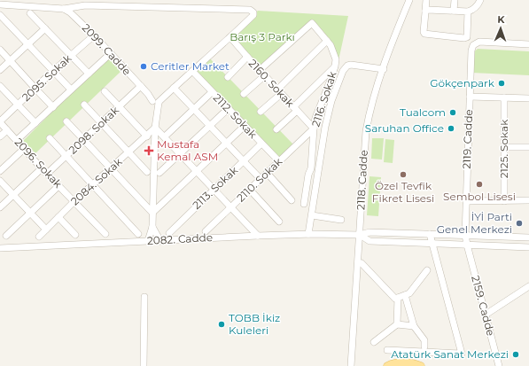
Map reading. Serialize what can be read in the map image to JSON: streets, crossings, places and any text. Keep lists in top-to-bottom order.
{
  "streets": {
    "street": [
      "2099. Cadde",
      "2095. Sokak",
      "2160. Sokak",
      "2116. Sokak",
      "2112. Sokak",
      "2098. Sokak",
      "2119. Cadde",
      "2125. Sokak",
      "2096. Sokak",
      "2110. Sokak",
      "2118. Cadde",
      "2084. Sokak",
      "2113. Sokak",
      "2082. Cadde",
      "2159. Cadde"
    ]
  },
  "crossings": [
    ["2099. Cadde", "2095. Sokak"],
    ["2099. Cadde", "2098. Sokak"],
    ["2095. Sokak", "2096. Sokak"],
    ["2160. Sokak", "2116. Sokak"],
    ["2160. Sokak", "2110. Sokak"],
    ["2116. Sokak", "2110. Sokak"],
    ["2112. Sokak", "2110. Sokak"],
    ["2112. Sokak", "2113. Sokak"],
    ["2098. Sokak", "2096. Sokak"],
    ["2119. Cadde", "2159. Cadde"],
    ["2096. Sokak", "2084. Sokak"],
    ["2118. Cadde", "2082. Cadde"]
  ],
  "parks": ["Barış 3 Parkı"],
  "places": {
    "other": [
      "Ceritler Market",
      "Gökçenpark",
      "Tualcom",
      "Saruhan Office",
      "Özel Tevfik Fikret Lisesi",
      "Sembol Lisesi",
      "İYİ Parti Genel Merkezi",
      "TOBB İkiz Kuleleri",
      "Atatürk Sanat Merkezi"
    ],
    "health": ["Mustafa Kemal ASM"]
  },
  "north": "top"
}
